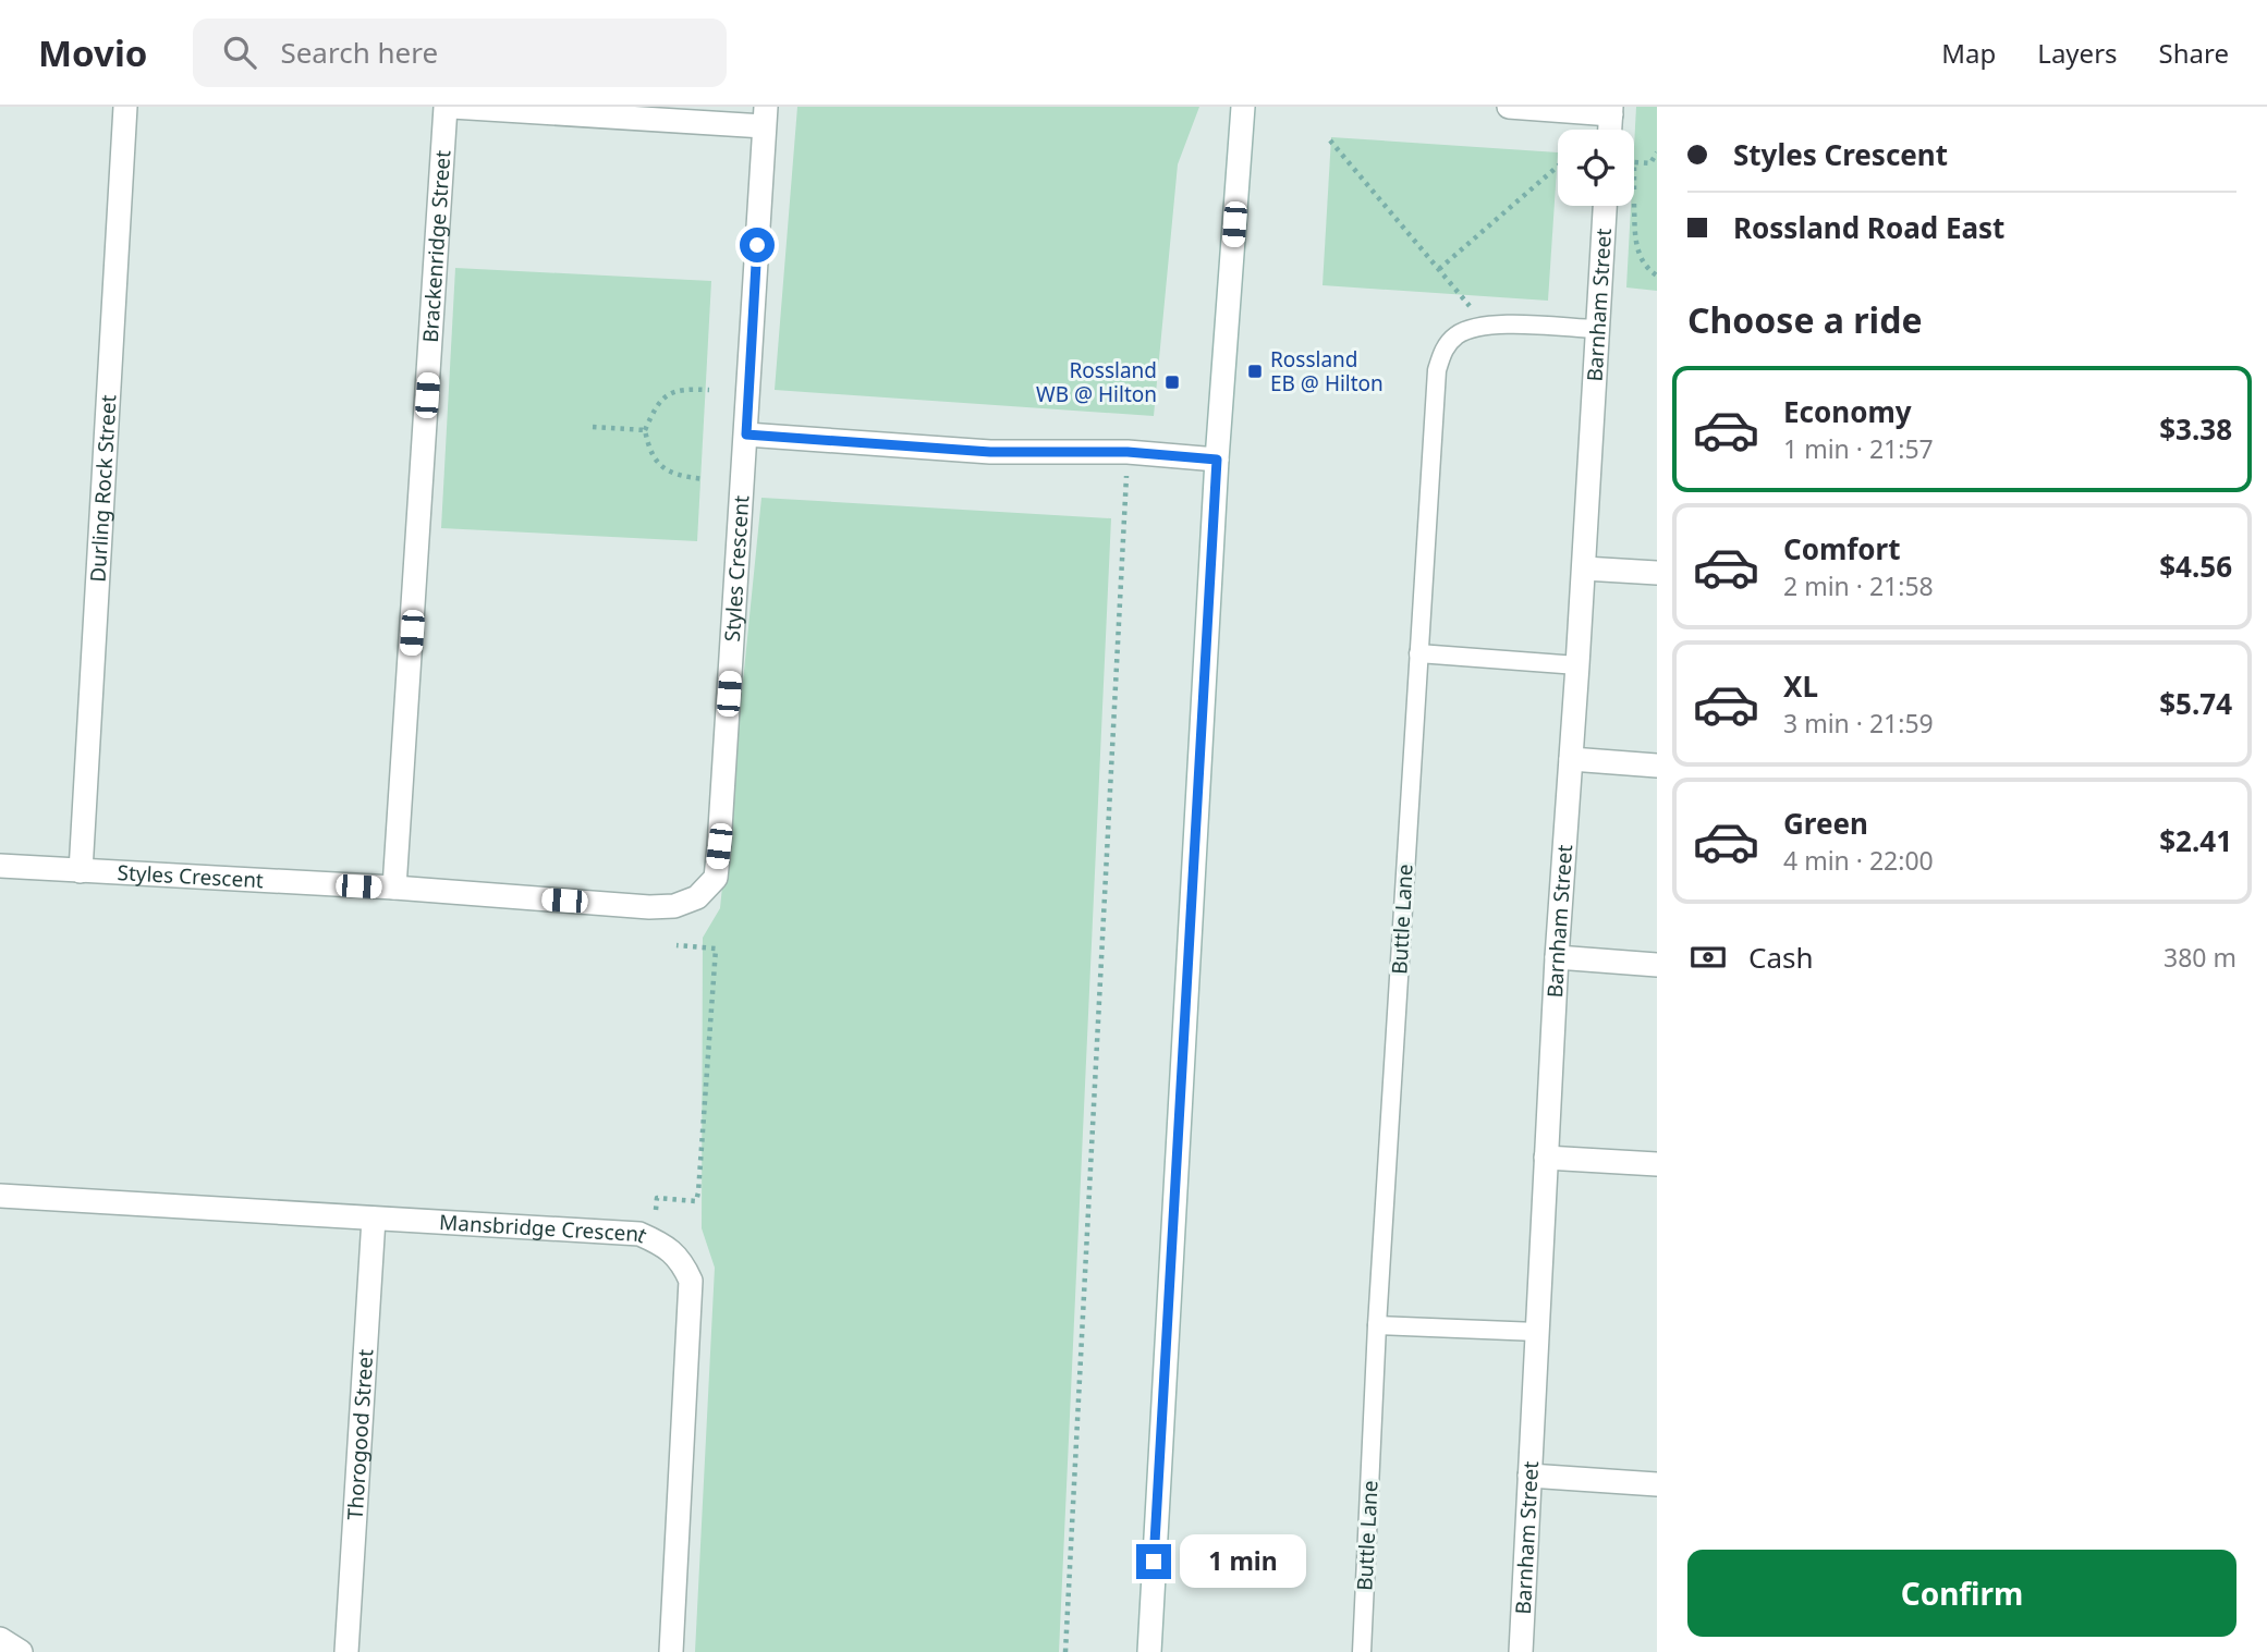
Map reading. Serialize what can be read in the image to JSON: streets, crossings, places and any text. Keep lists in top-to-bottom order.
{
  "streets": {
    "street": [
      "Brackenridge Street",
      "Barnham Street",
      "Durling Rock Street",
      "Styles Crescent",
      "Mansbridge Crescent",
      "Thorogood Street"
    ],
    "lane": ["Buttle Lane"]
  },
  "crossings": [
    ["Brackenridge Street", "Styles Crescent"],
    ["Barnham Street", "Buttle Lane"],
    ["Durling Rock Street", "Styles Crescent"],
    ["Mansbridge Crescent", "Thorogood Street"]
  ],
  "places": {
    "transit": ["Rossland EB @ Hilton", "Rossland WB @ Hilton"]
  },
  "page": {
    "header": "Movio",
    "search": "Search here",
    "nav": ["Map", "Layers", "Share"],
    "banner": ["Styles Crescent", "Rossland Road East"],
    "heading": "Choose a ride",
    "list": [
      {
        "name": "Economy",
        "note": "1 min · 21:57",
        "value": "$3.38"
      },
      {
        "name": "Comfort",
        "note": "2 min · 21:58",
        "value": "$4.56"
      },
      {
        "name": "XL",
        "note": "3 min · 21:59",
        "value": "$5.74"
      },
      {
        "name": "Green",
        "note": "4 min · 22:00",
        "value": "$2.41"
      }
    ],
    "pay": ["Cash", "380 m"],
    "bubble": "1 min",
    "buttons": "Confirm"
  }
}
